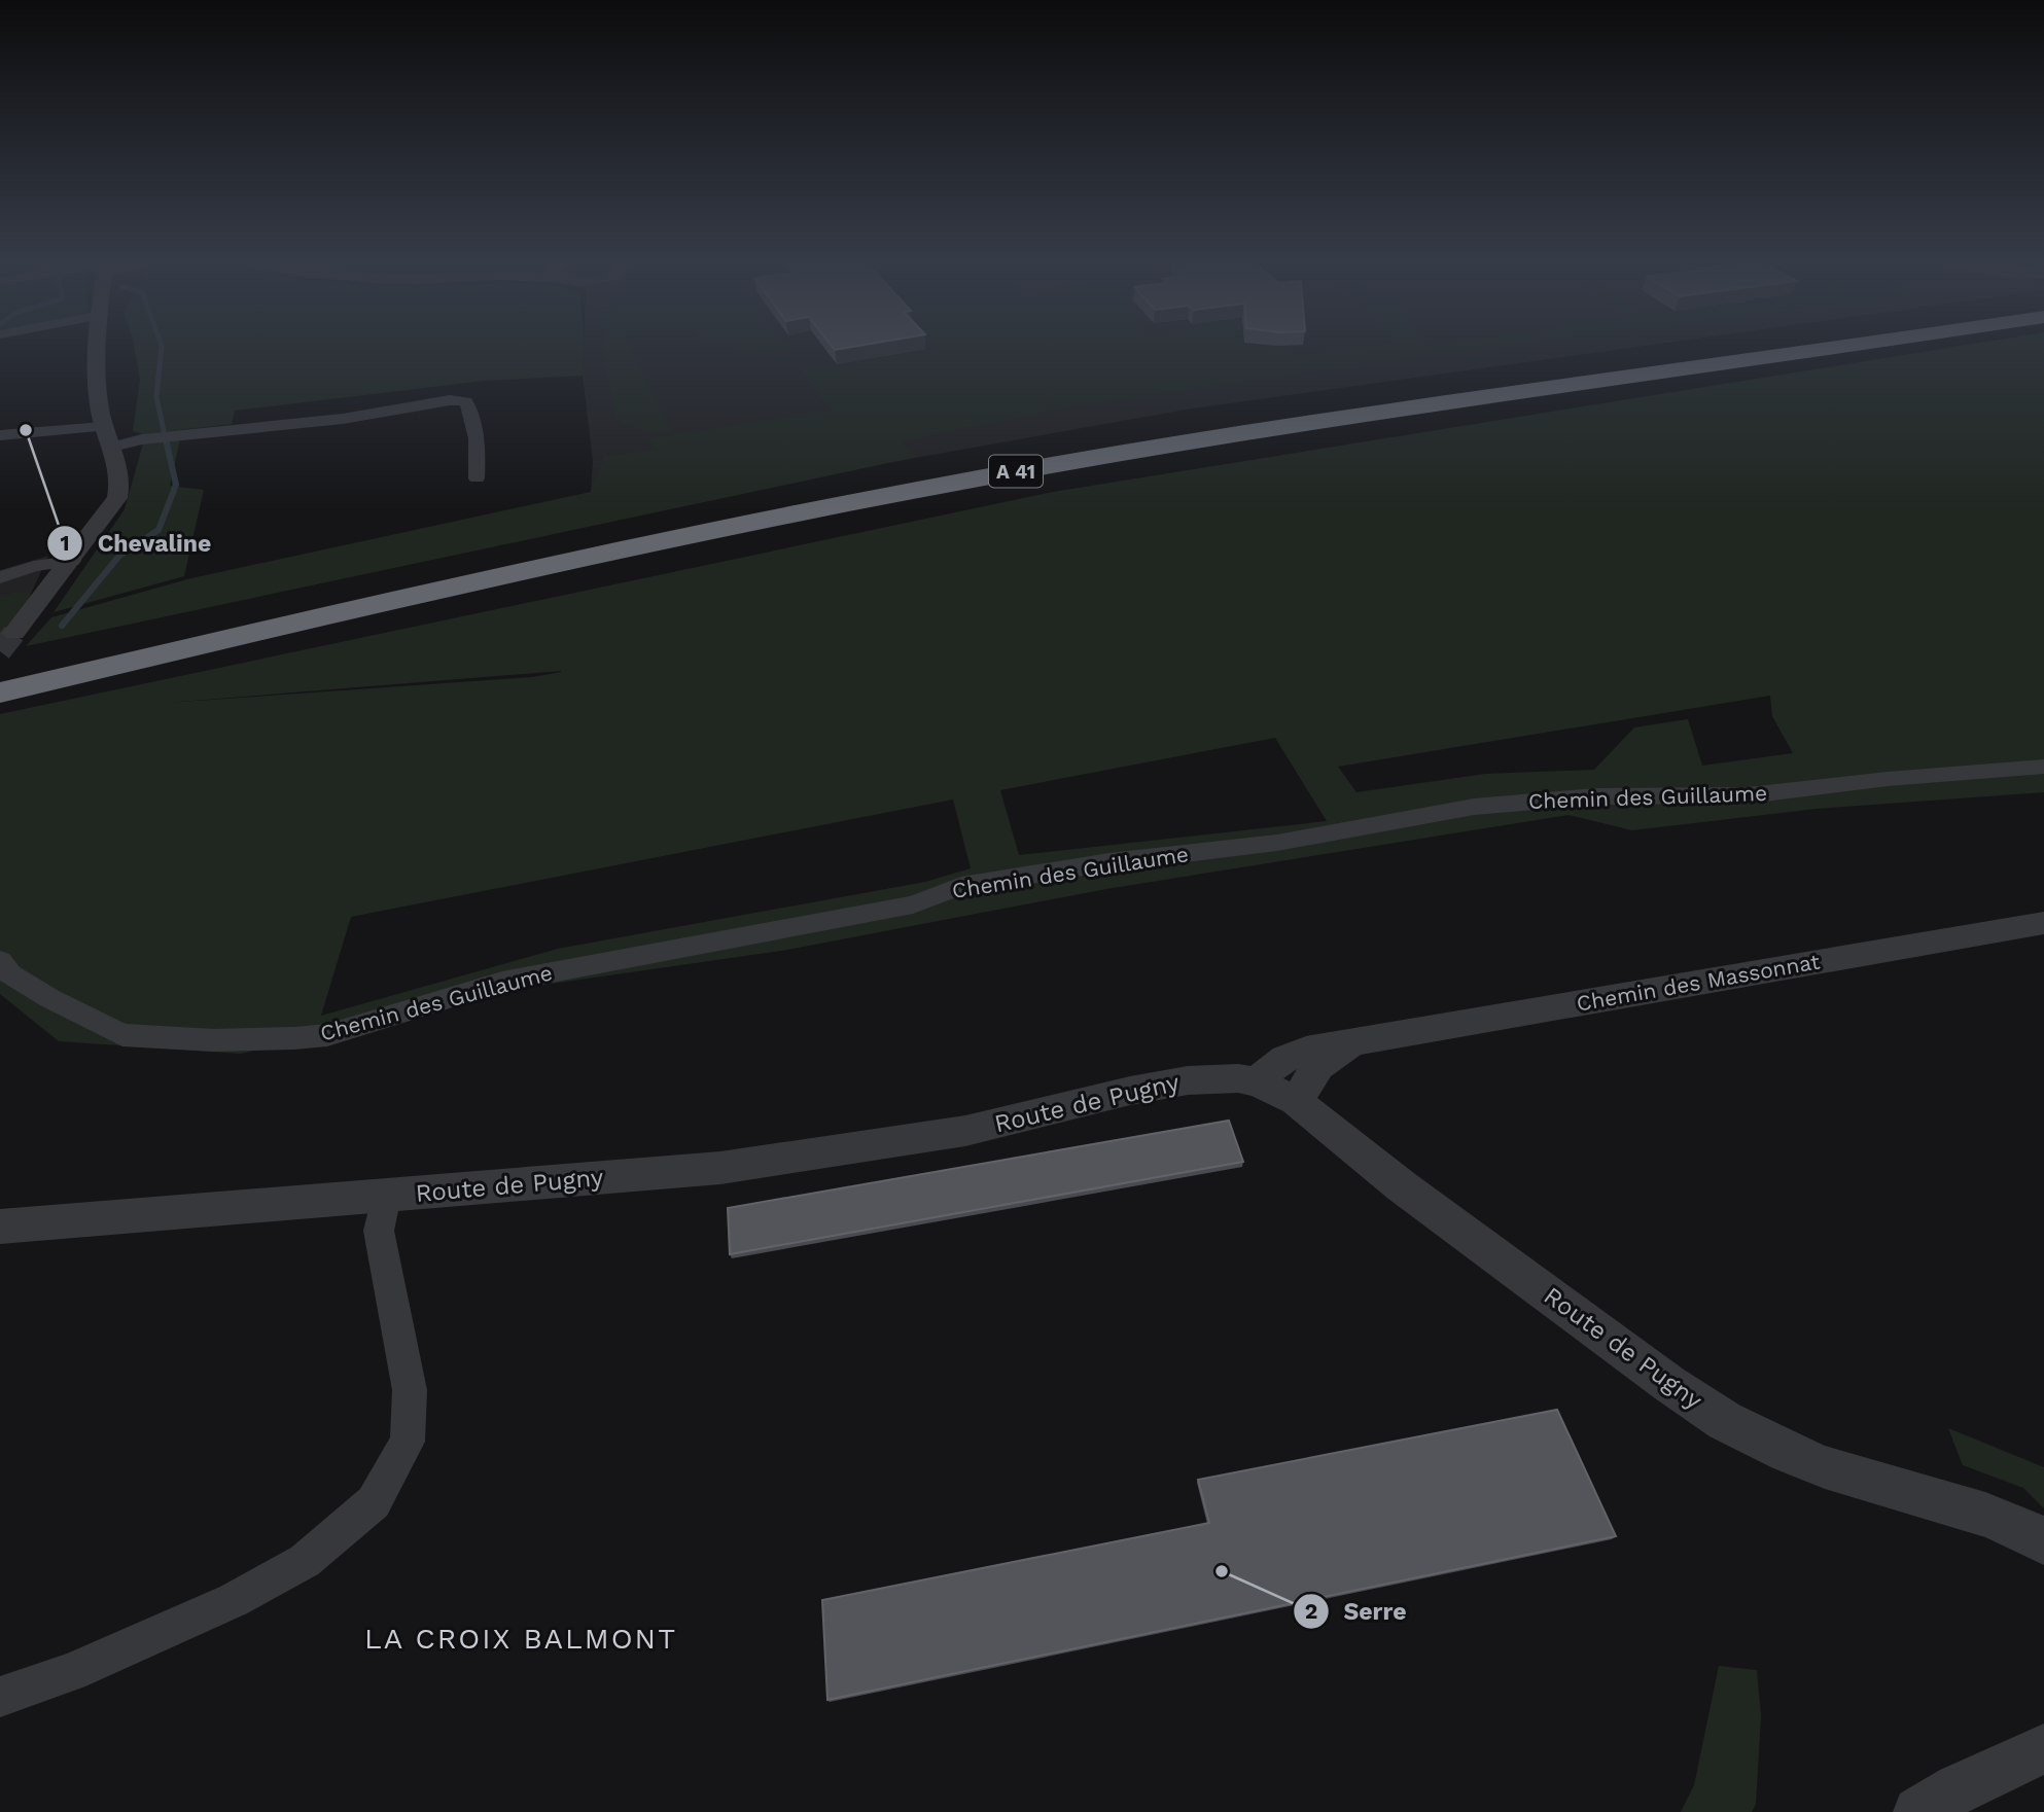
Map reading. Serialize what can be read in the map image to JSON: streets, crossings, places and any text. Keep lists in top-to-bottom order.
{
  "streets": {
    "highway": ["A 41"],
    "street": ["Chemin des Guillaume", "Chemin des Massonnat", "Route de Pugny"]
  },
  "crossings": [
    ["Chemin des Massonnat", "Route de Pugny"]
  ],
  "districts": ["LA CROIX BALMONT"],
  "places": ["Chevaline", "Serre"]
}
